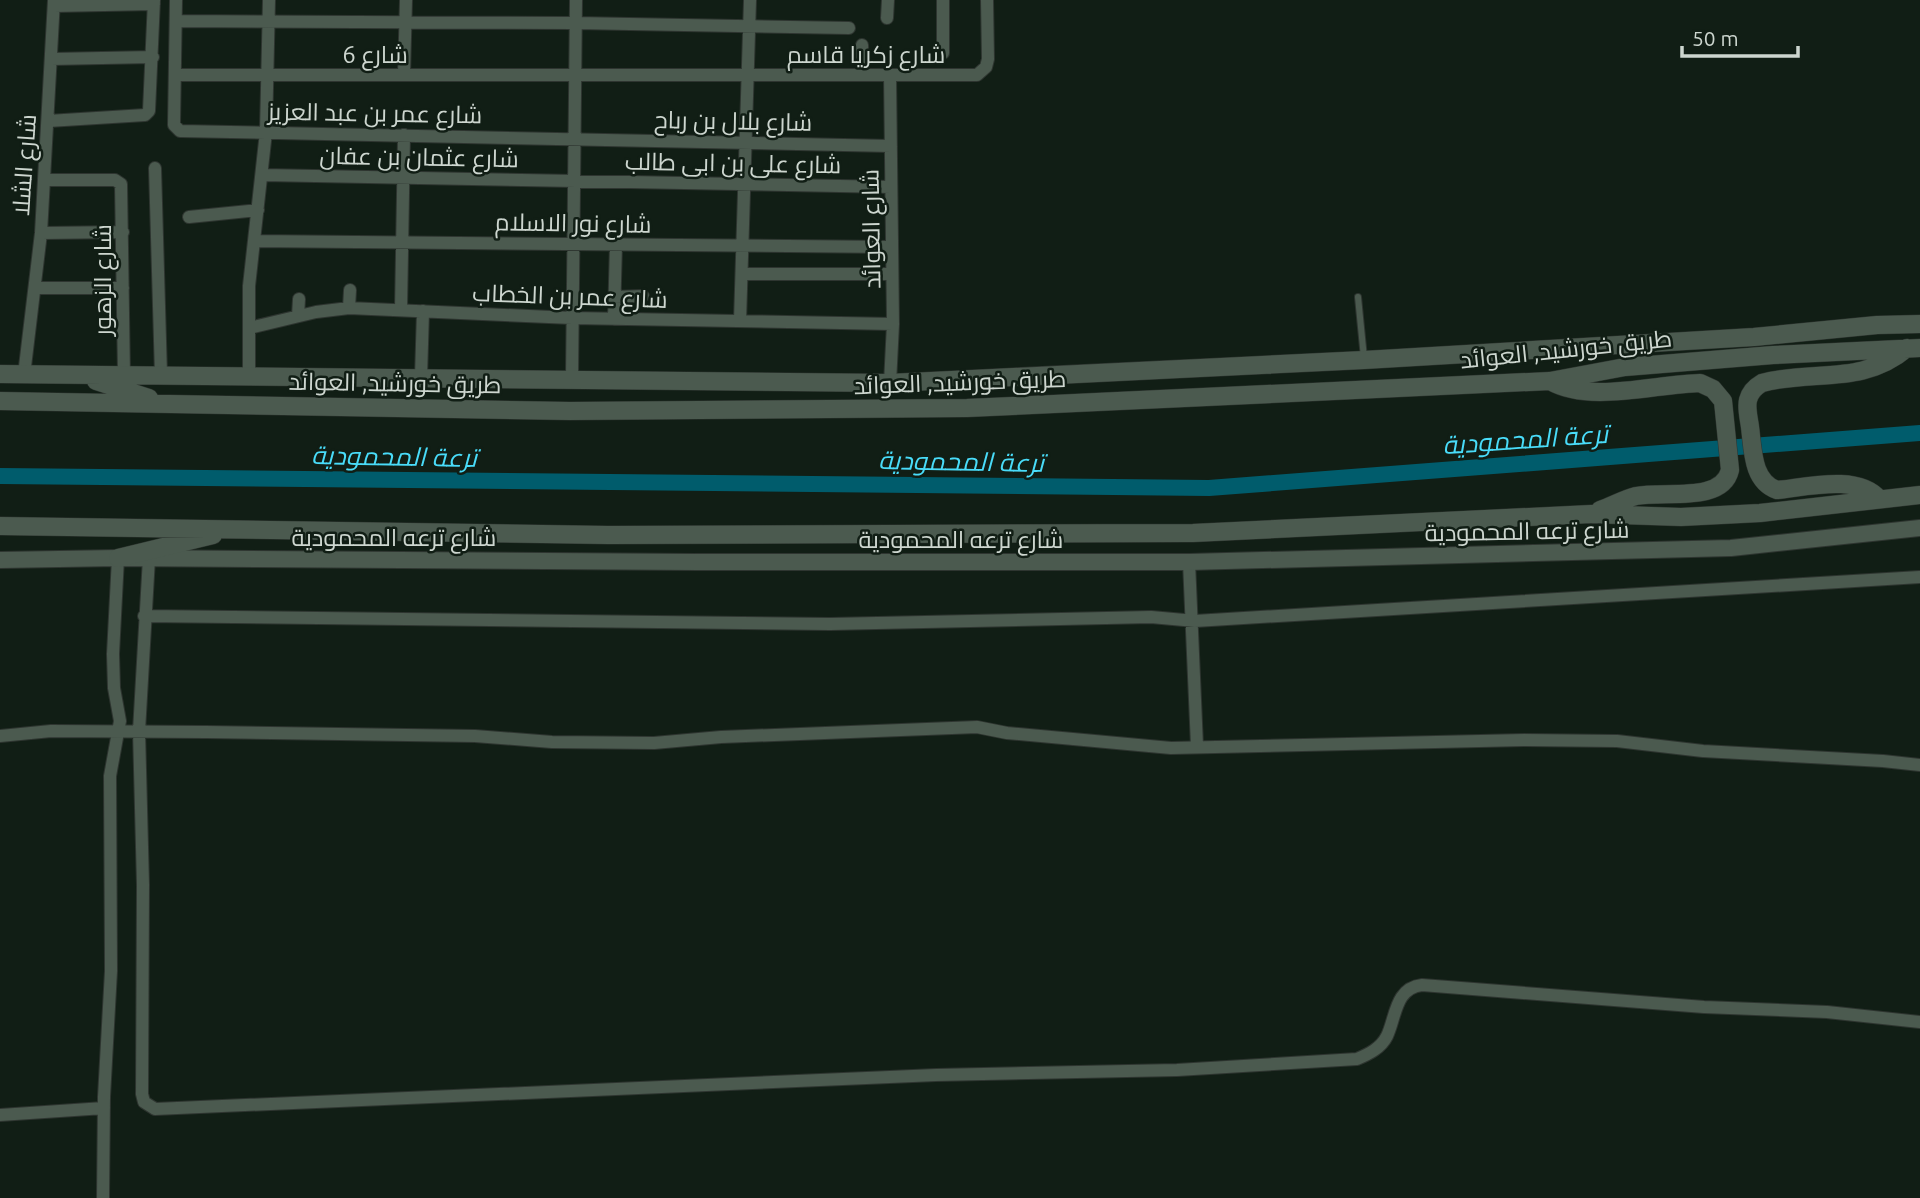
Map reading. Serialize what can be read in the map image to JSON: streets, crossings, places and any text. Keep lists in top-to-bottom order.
{
  "streets": {
    "main road": ["طريق خورشيد, العوائد"],
    "street": [
      "شارع 6",
      "شارع زكريا قاسم",
      "شارع عمر بن عبد العزيز",
      "شارع بلال بن رباح",
      "شارع عثمان بن عفان",
      "شارع على بن ابى طالب",
      "شارع الشلا",
      "شارع نور الاسلام",
      "شارع العوائد",
      "شارع الزهور",
      "شارع عمر بن الخطاب",
      "شارع ترعه المحمودية"
    ]
  },
  "crossings": [
    ["شارع 6", "شارع زكريا قاسم"],
    ["شارع 6", "شارع عمر بن عبد العزيز"],
    ["شارع زكريا قاسم", "شارع العوائد"],
    ["شارع عمر بن عبد العزيز", "شارع بلال بن رباح"],
    ["شارع بلال بن رباح", "شارع العوائد"],
    ["شارع عثمان بن عفان", "شارع على بن ابى طالب"],
    ["شارع على بن ابى طالب", "شارع العوائد"],
    ["شارع الشلا", "شارع الزهور"],
    ["شارع الشلا", "طريق خورشيد, العوائد"],
    ["شارع نور الاسلام", "شارع العوائد"],
    ["شارع العوائد", "شارع عمر بن الخطاب"],
    ["شارع العوائد", "طريق خورشيد, العوائد"],
    ["شارع الزهور", "طريق خورشيد, العوائد"]
  ],
  "water": ["ترعة المحمودية"],
  "scale_bar": "50 m"
}
